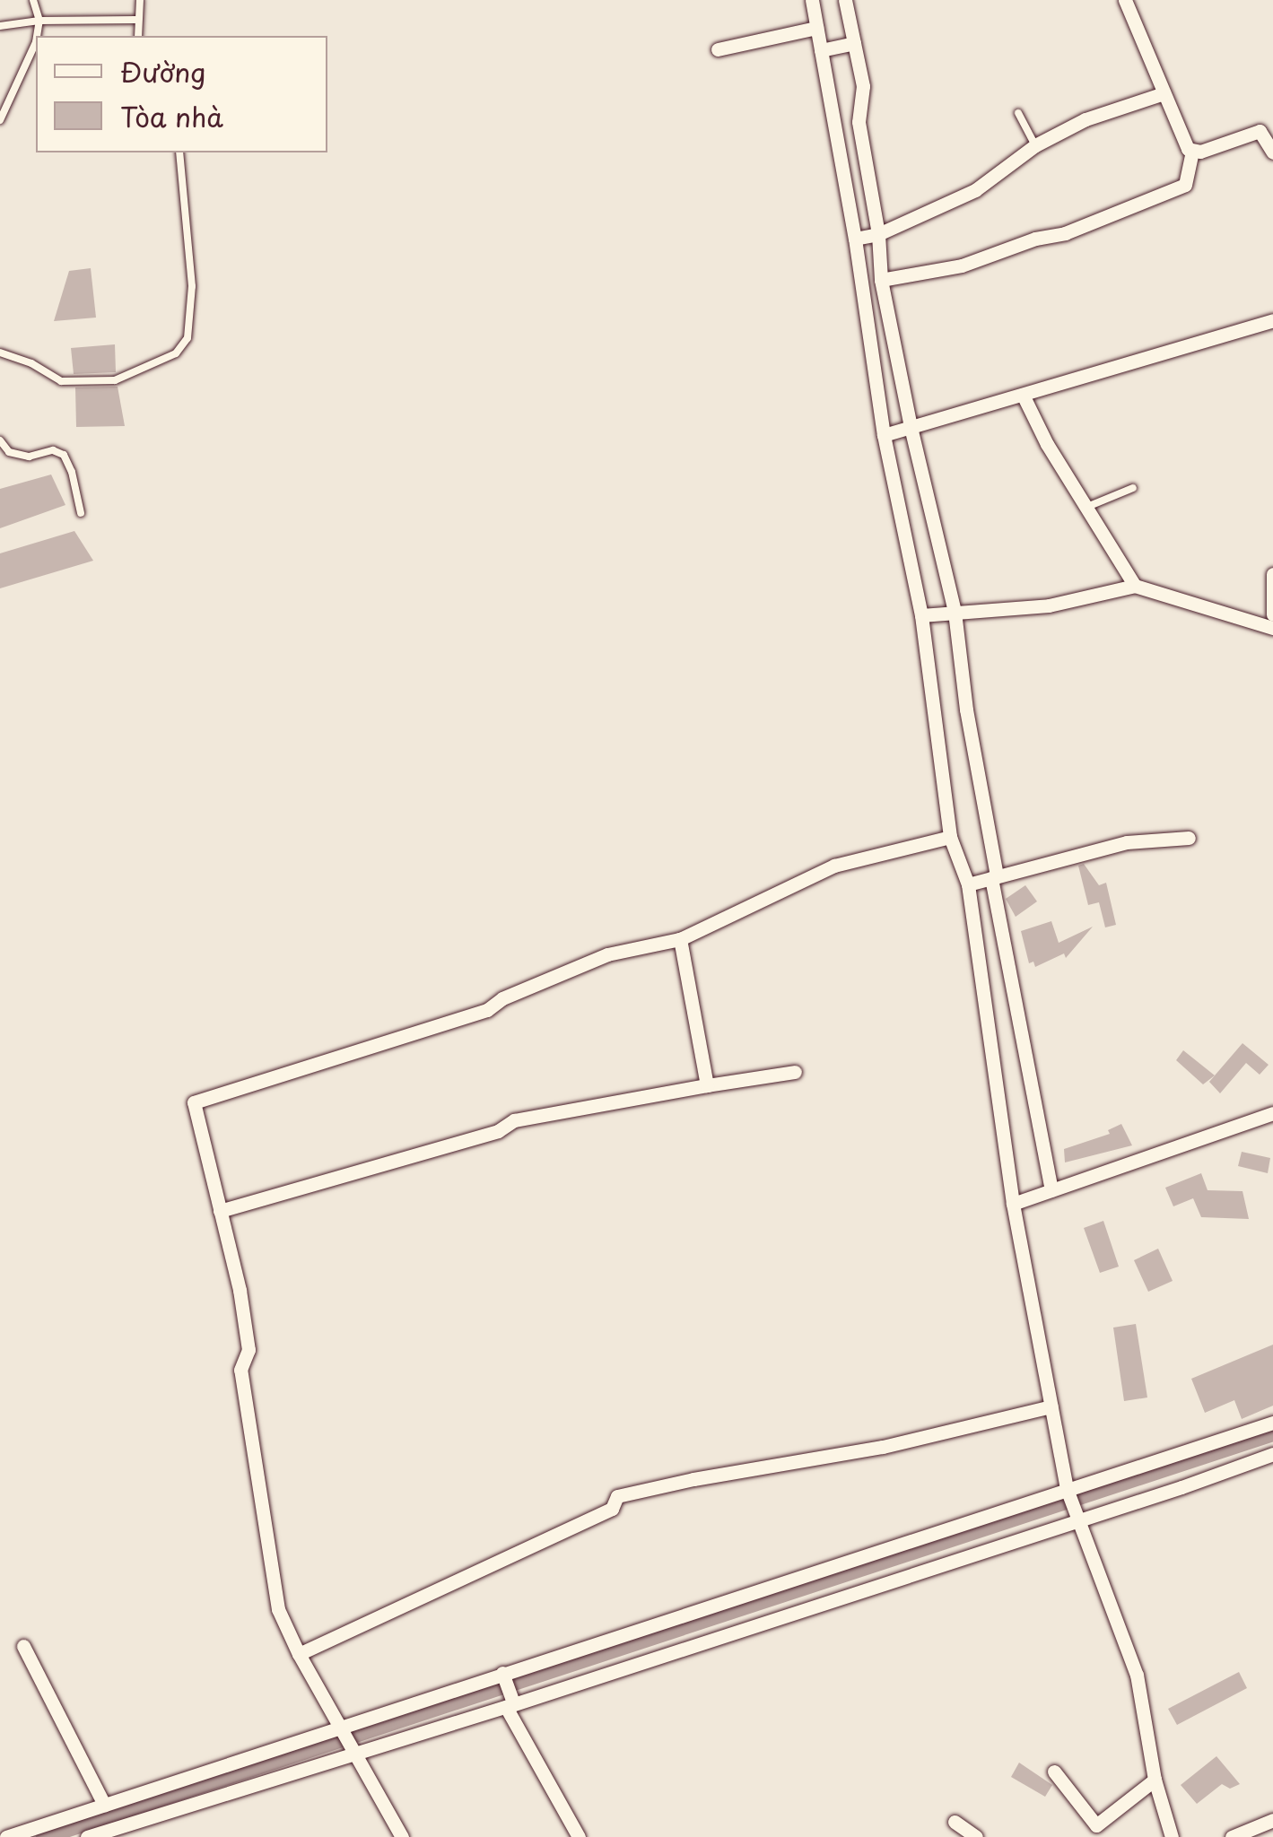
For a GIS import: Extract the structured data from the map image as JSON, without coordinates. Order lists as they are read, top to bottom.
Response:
{
  "legend": ["Đường", "Tòa nhà"]
}
